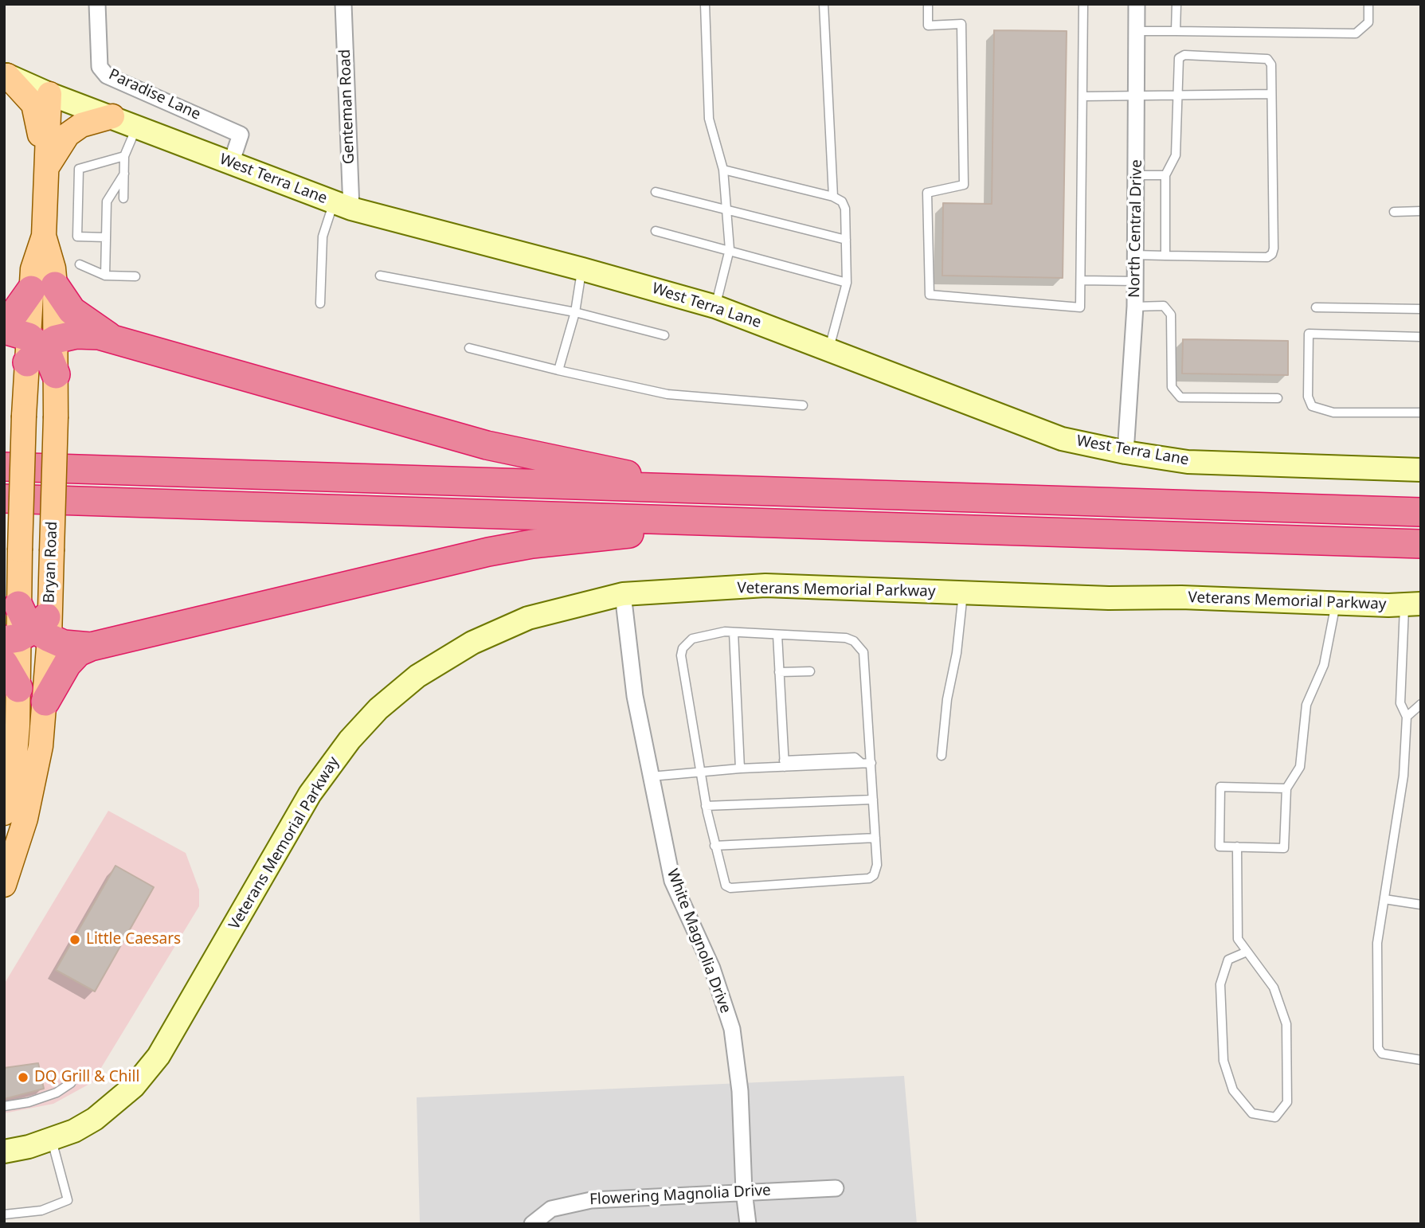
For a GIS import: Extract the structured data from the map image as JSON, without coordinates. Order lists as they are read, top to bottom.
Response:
{
  "streets": {
    "main road": ["Bryan Road"],
    "street": [
      "Paradise Lane",
      "Genteman Road",
      "West Terra Lane",
      "North Central Drive",
      "Veterans Memorial Parkway",
      "White Magnolia Drive",
      "Flowering Magnolia Drive"
    ]
  },
  "crossings": [
    ["Paradise Lane", "West Terra Lane"],
    ["Genteman Road", "West Terra Lane"],
    ["West Terra Lane", "North Central Drive"],
    ["West Terra Lane", "Bryan Road"],
    ["Veterans Memorial Parkway", "White Magnolia Drive"],
    ["White Magnolia Drive", "Flowering Magnolia Drive"]
  ],
  "places": ["Little Caesars", "DQ Grill & Chill"]
}
